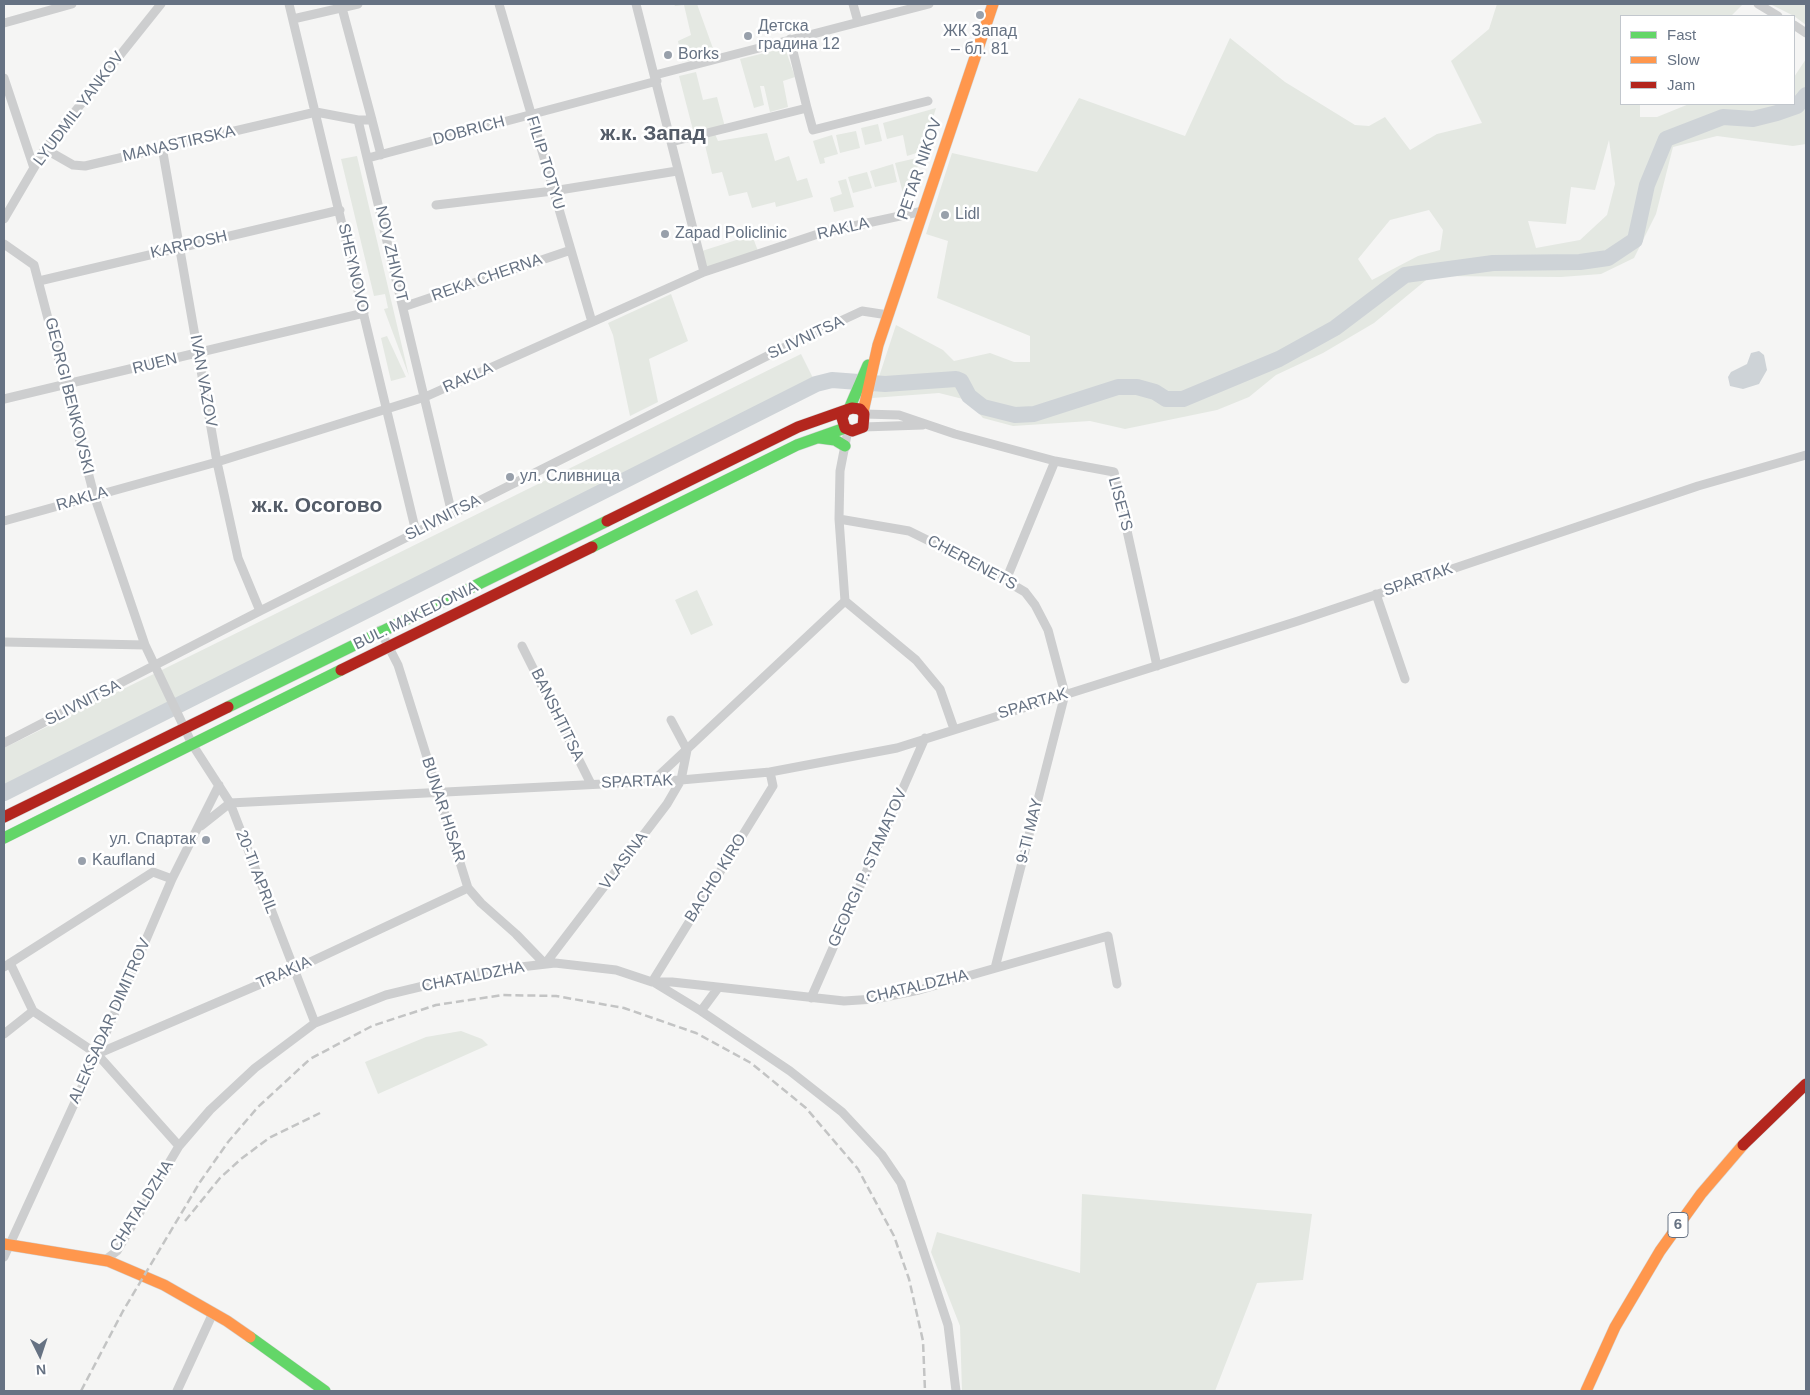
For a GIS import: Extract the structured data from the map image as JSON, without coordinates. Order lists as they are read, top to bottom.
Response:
{
  "streets": {
    "street": [
      "LYUDMIL YANKOV",
      "DOBRICH",
      "MANASTIRSKA",
      "FILIP TOTYU",
      "PETAR NIKOV",
      "RAKLA",
      "KARPOSH",
      "NOV ZHIVOT",
      "SHEYNOVO",
      "REKA CHERNA",
      "SLIVNITSA",
      "RUEN",
      "IVAN VAZOV",
      "GEORGI BENKOVSKI",
      "LISETS",
      "CHERENETS",
      "SPARTAK",
      "BUL. MAKEDONIA",
      "BANSHTITSA",
      "BUNAR HISAR",
      "9-TI MAY",
      "VLASINA",
      "GEORGI P. STAMATOV",
      "20-TI APRIL",
      "BACHO KIRO",
      "TRAKIA",
      "CHATALDZHA",
      "ALEKSADAR DIMITROV",
      "6"
    ]
  },
  "crossings": [
    ["LYUDMIL YANKOV", "MANASTIRSKA"],
    ["DOBRICH", "FILIP TOTYU"],
    ["DOBRICH", "NOV ZHIVOT"],
    ["MANASTIRSKA", "SHEYNOVO"],
    ["MANASTIRSKA", "IVAN VAZOV"],
    ["FILIP TOTYU", "RAKLA"],
    ["FILIP TOTYU", "REKA CHERNA"],
    ["PETAR NIKOV", "RAKLA"],
    ["PETAR NIKOV", "SLIVNITSA"],
    ["RAKLA", "NOV ZHIVOT"],
    ["RAKLA", "SHEYNOVO"],
    ["RAKLA", "IVAN VAZOV"],
    ["RAKLA", "GEORGI BENKOVSKI"],
    ["KARPOSH", "SHEYNOVO"],
    ["KARPOSH", "IVAN VAZOV"],
    ["KARPOSH", "GEORGI BENKOVSKI"],
    ["NOV ZHIVOT", "REKA CHERNA"],
    ["NOV ZHIVOT", "SLIVNITSA"],
    ["SHEYNOVO", "SLIVNITSA"],
    ["SHEYNOVO", "RUEN"],
    ["SLIVNITSA", "IVAN VAZOV"],
    ["SLIVNITSA", "GEORGI BENKOVSKI"],
    ["RUEN", "IVAN VAZOV"],
    ["RUEN", "GEORGI BENKOVSKI"],
    ["GEORGI BENKOVSKI", "BUL. MAKEDONIA"],
    ["GEORGI BENKOVSKI", "20-TI APRIL"],
    ["LISETS", "SPARTAK"],
    ["LISETS", "BUL. MAKEDONIA"],
    ["CHERENETS", "SPARTAK"],
    ["CHERENETS", "9-TI MAY"],
    ["SPARTAK", "BANSHTITSA"],
    ["SPARTAK", "BUNAR HISAR"],
    ["SPARTAK", "9-TI MAY"],
    ["SPARTAK", "VLASINA"],
    ["SPARTAK", "GEORGI P. STAMATOV"],
    ["SPARTAK", "20-TI APRIL"],
    ["SPARTAK", "BACHO KIRO"],
    ["BUL. MAKEDONIA", "BUNAR HISAR"],
    ["BUL. MAKEDONIA", "20-TI APRIL"],
    ["BUNAR HISAR", "VLASINA"],
    ["BUNAR HISAR", "TRAKIA"],
    ["BUNAR HISAR", "CHATALDZHA"],
    ["9-TI MAY", "CHATALDZHA"],
    ["VLASINA", "CHATALDZHA"],
    ["GEORGI P. STAMATOV", "CHATALDZHA"],
    ["20-TI APRIL", "TRAKIA"],
    ["20-TI APRIL", "CHATALDZHA"],
    ["20-TI APRIL", "ALEKSADAR DIMITROV"],
    ["BACHO KIRO", "CHATALDZHA"],
    ["TRAKIA", "ALEKSADAR DIMITROV"]
  ],
  "districts": ["ж.к. Запад", "ж.к. Осогово"],
  "places": [
    "ЖК Запад – бл. 81",
    "Детска градина 12",
    "Borks",
    "Lidl",
    "Zapad Policlinic",
    "ул. Сливница",
    "ул. Спартак",
    "Kaufland"
  ],
  "legend": ["Fast", "Slow", "Jam"],
  "north": "bottom"
}
